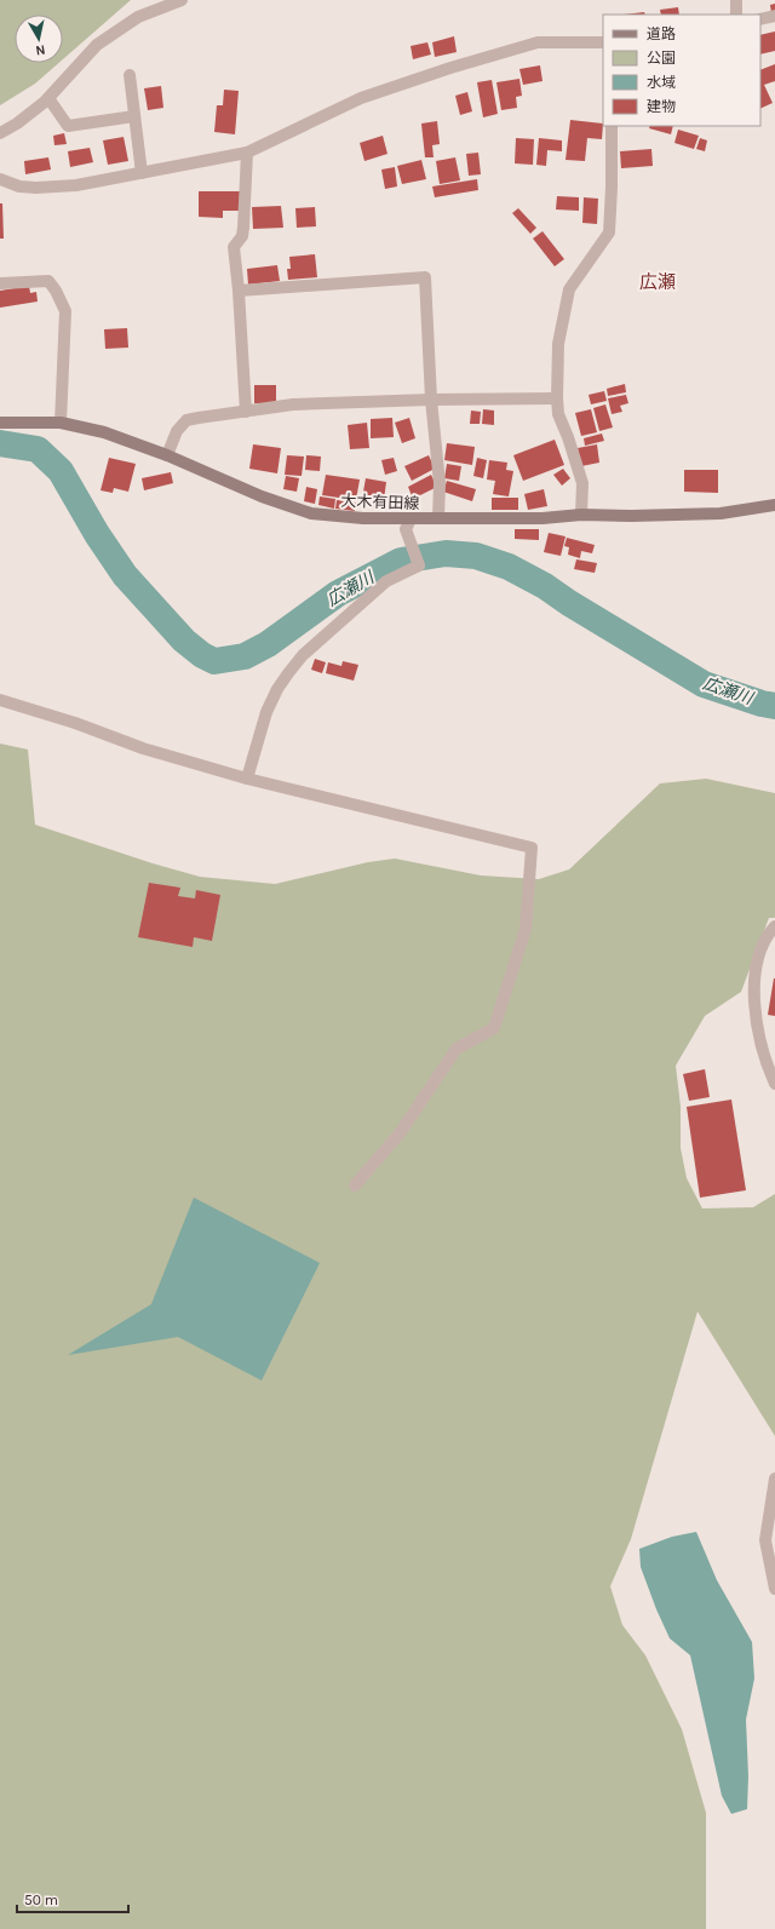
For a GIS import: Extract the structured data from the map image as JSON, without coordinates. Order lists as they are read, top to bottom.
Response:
{
  "streets": {
    "main road": ["大木有田線"]
  },
  "districts": ["広瀬"],
  "water": ["広瀬川"],
  "legend": [
    "道路",
    "公園",
    "水域",
    "建物"
  ],
  "scale_bar": "50 m",
  "north": "bottom"
}
